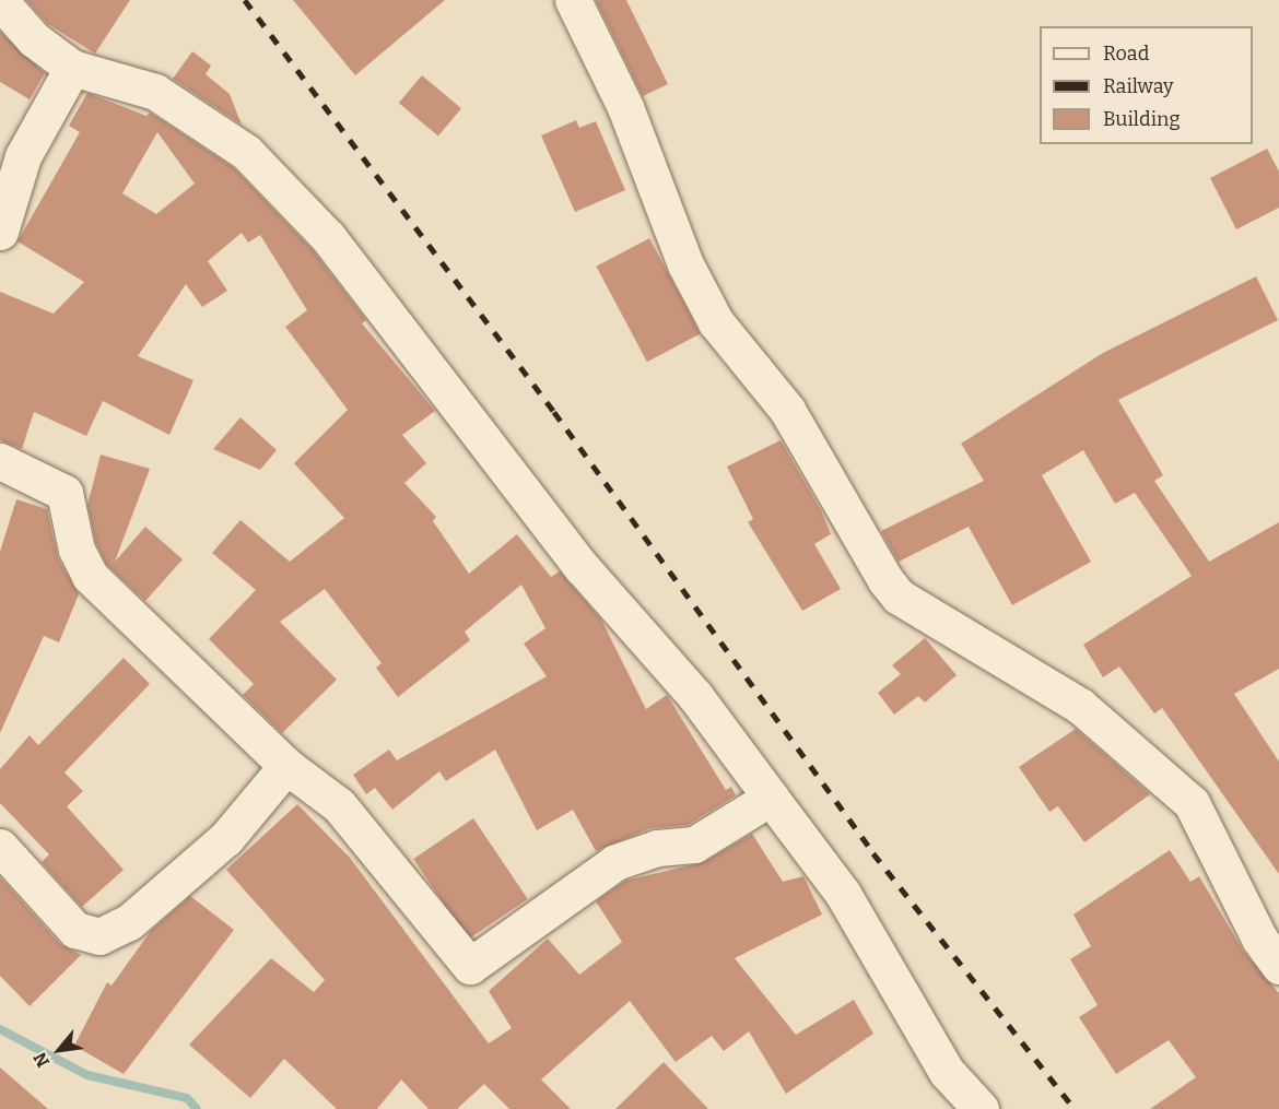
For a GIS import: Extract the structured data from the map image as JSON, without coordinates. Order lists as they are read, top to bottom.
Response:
{
  "legend": ["Road", "Railway", "Building"],
  "north": "bottom left"
}
